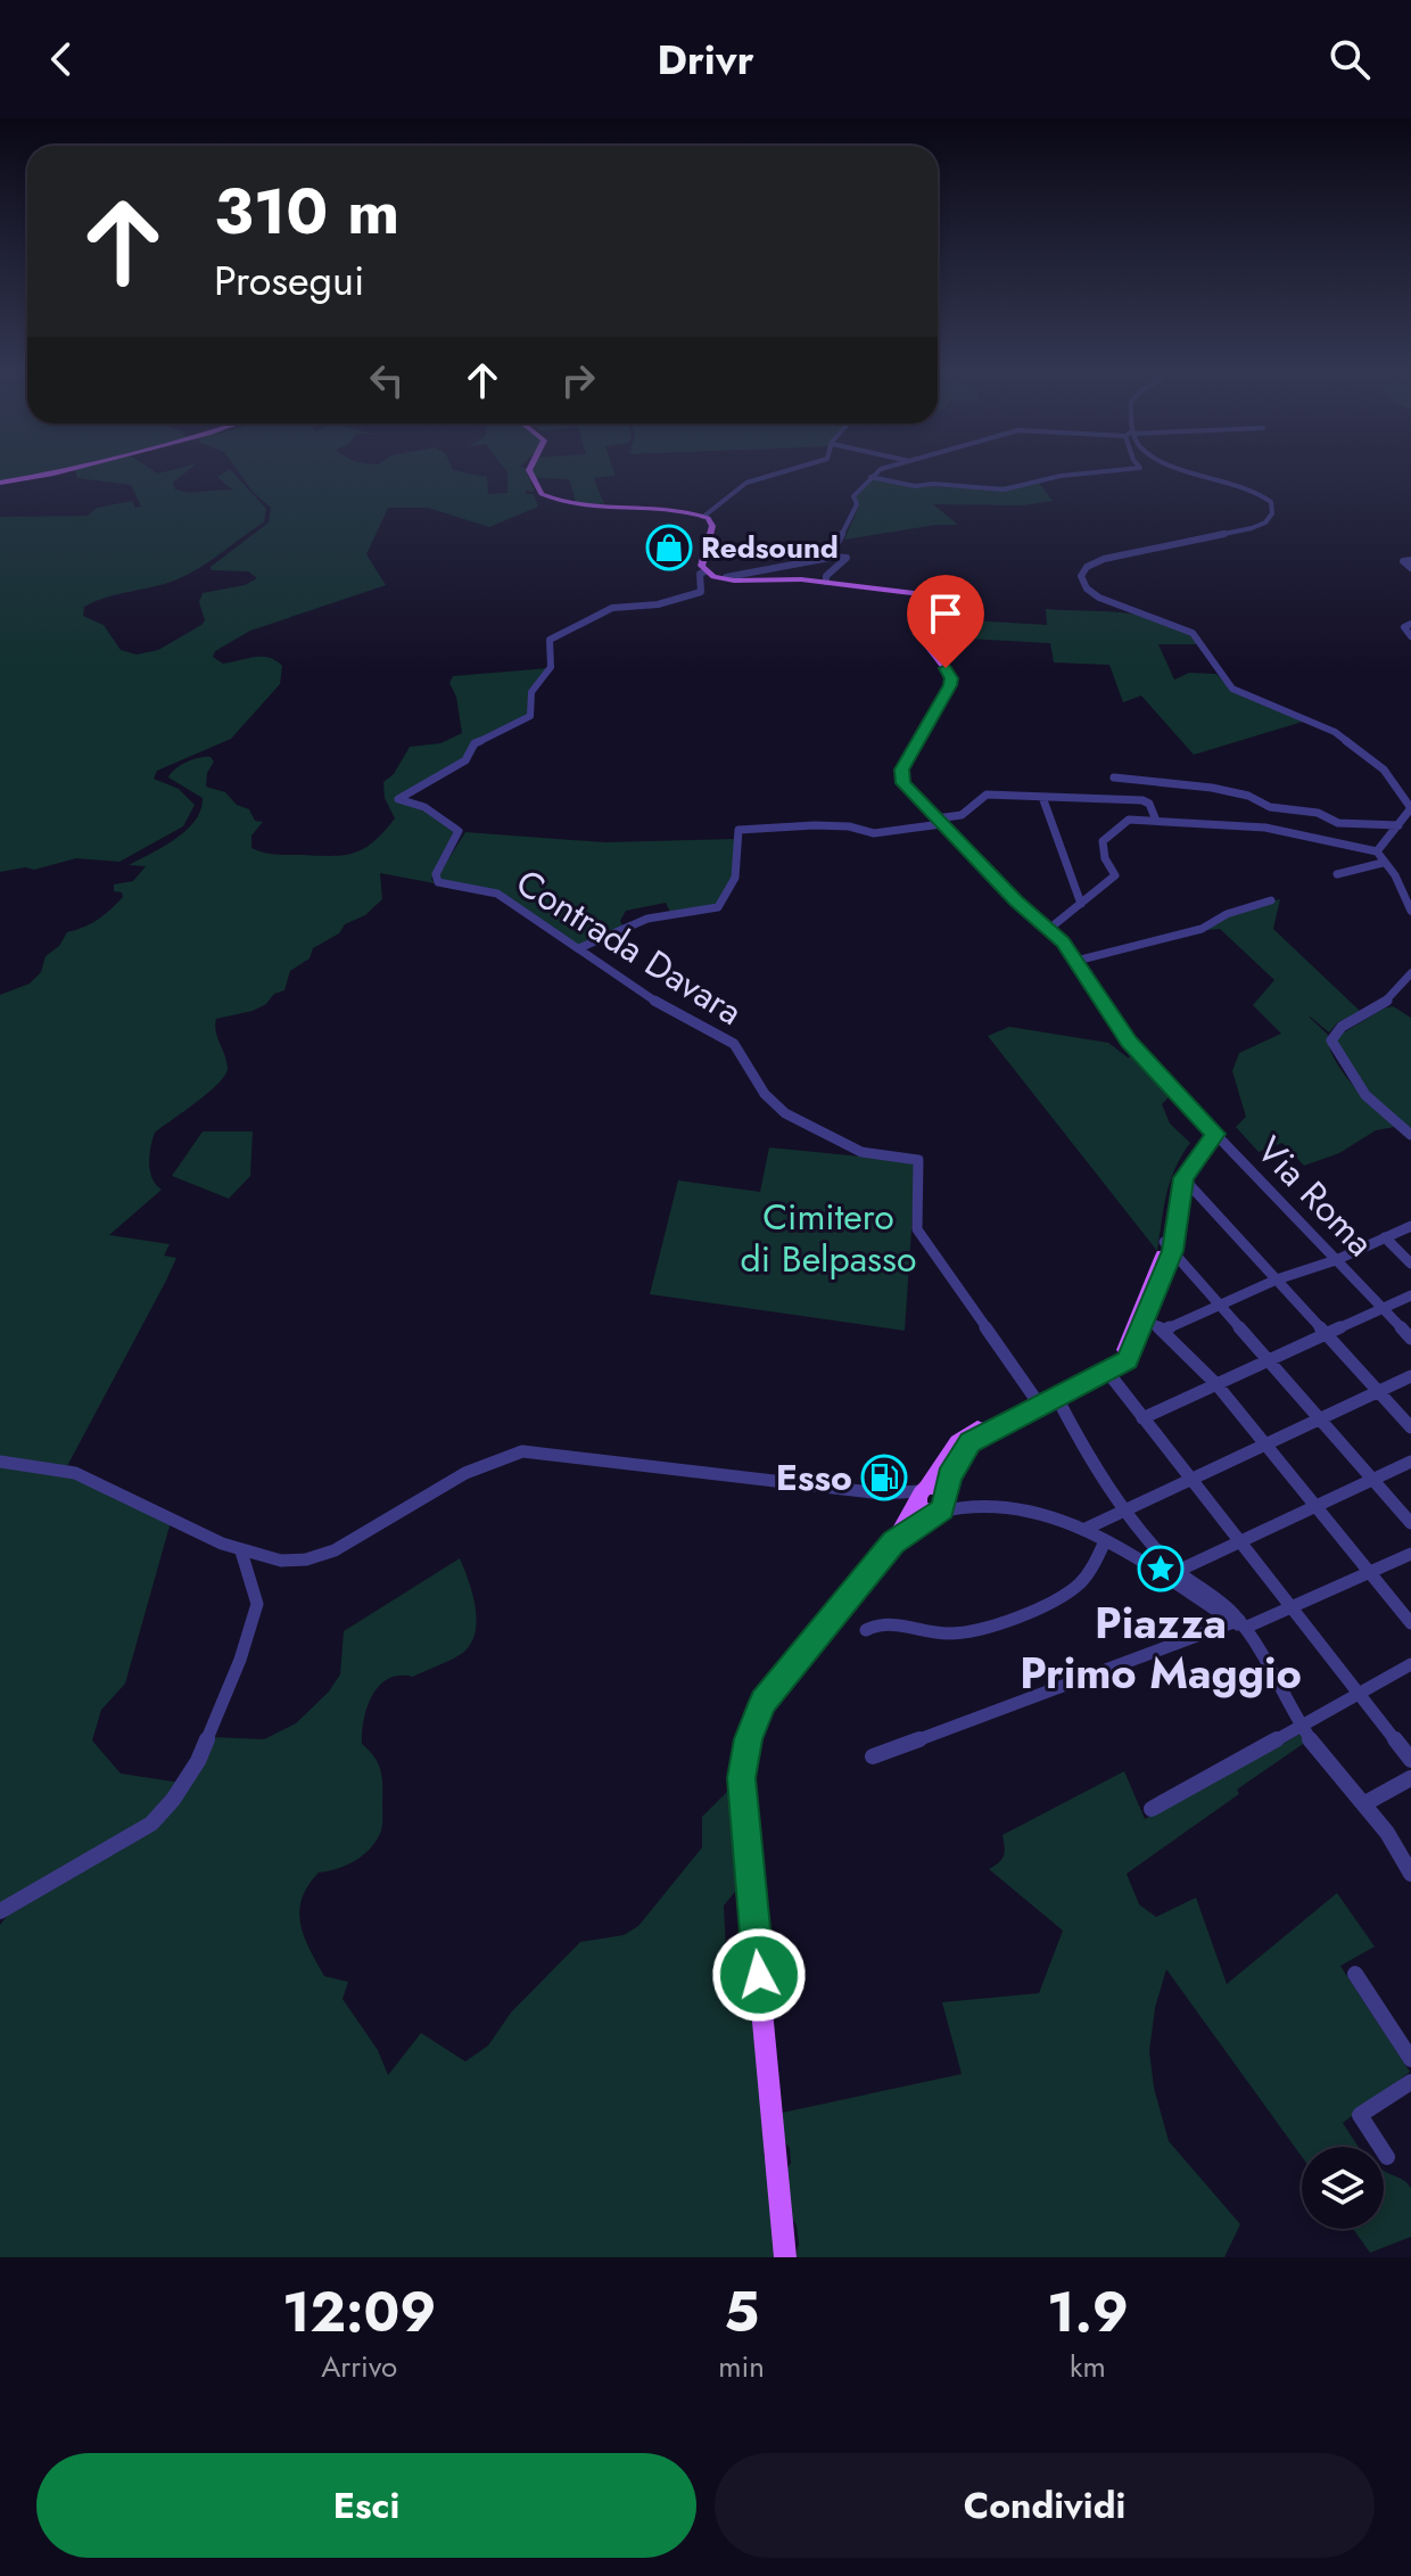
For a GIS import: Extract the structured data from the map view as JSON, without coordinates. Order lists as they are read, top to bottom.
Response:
{
  "streets": {
    "street": ["Contrada Davara", "Via Roma"]
  },
  "parks": ["Cimitero di Belpasso"],
  "places": {
    "shop": ["Redsound"],
    "fuel station": ["Esso"],
    "place": ["Piazza Primo Maggio"]
  },
  "page": {
    "header": "Drivr",
    "turn": ["310 m", "Prosegui"],
    "eta": [
      "12:09",
      "Arrivo",
      "5",
      "min",
      "1.9",
      "km"
    ],
    "buttons": ["Esci", "Condividi"]
  }
}
